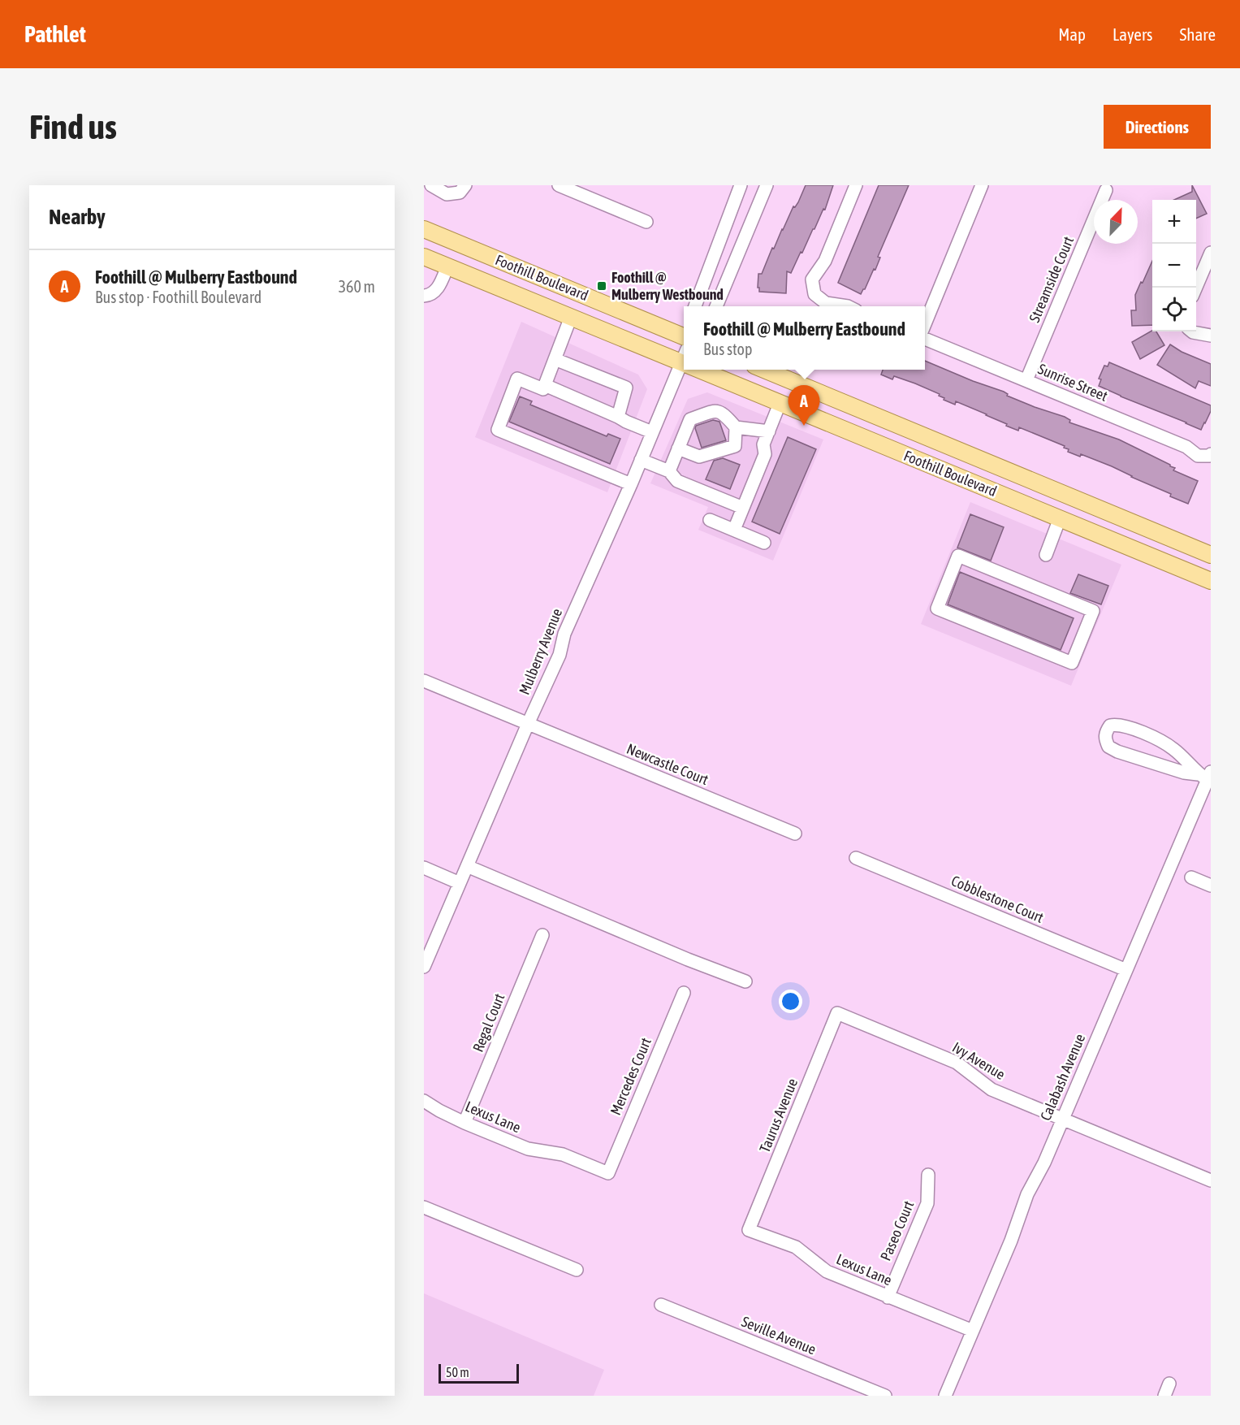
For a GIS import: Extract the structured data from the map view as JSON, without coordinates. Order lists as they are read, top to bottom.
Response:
{
  "streets": {
    "main road": ["Foothill Boulevard"],
    "street": [
      "Streamside Court",
      "Sunrise Street",
      "Mulberry Avenue",
      "Newcastle Court",
      "Cobblestone Court",
      "Regal Court",
      "Ivy Avenue",
      "Mercedes Court",
      "Calabash Avenue",
      "Taurus Avenue",
      "Lexus Lane",
      "Paseo Court",
      "Seville Avenue"
    ]
  },
  "crossings": [
    ["Streamside Court", "Sunrise Street"],
    ["Mulberry Avenue", "Newcastle Court"],
    ["Cobblestone Court", "Calabash Avenue"],
    ["Regal Court", "Lexus Lane"],
    ["Ivy Avenue", "Calabash Avenue"],
    ["Ivy Avenue", "Taurus Avenue"],
    ["Mercedes Court", "Lexus Lane"],
    ["Calabash Avenue", "Lexus Lane"],
    ["Taurus Avenue", "Lexus Lane"],
    ["Lexus Lane", "Paseo Court"]
  ],
  "places": {
    "transit": ["Foothill @ Mulberry Westbound"]
  },
  "scale_bar": "50 m",
  "north": "top right",
  "page": {
    "header": "Pathlet",
    "nav": ["Map", "Layers", "Share"],
    "buttons": "Directions",
    "title": "Find us",
    "heading": "Nearby",
    "map_buttons": ["+", "−"],
    "list": [
      {
        "mark": "A",
        "name": "Foothill @ Mulberry Eastbound",
        "note": "Bus stop · Foothill Boulevard",
        "value": "360 m"
      }
    ],
    "popup": ["Foothill @ Mulberry Eastbound", "Bus stop"],
    "pins": "A",
    "scale": "50 m"
  }
}
